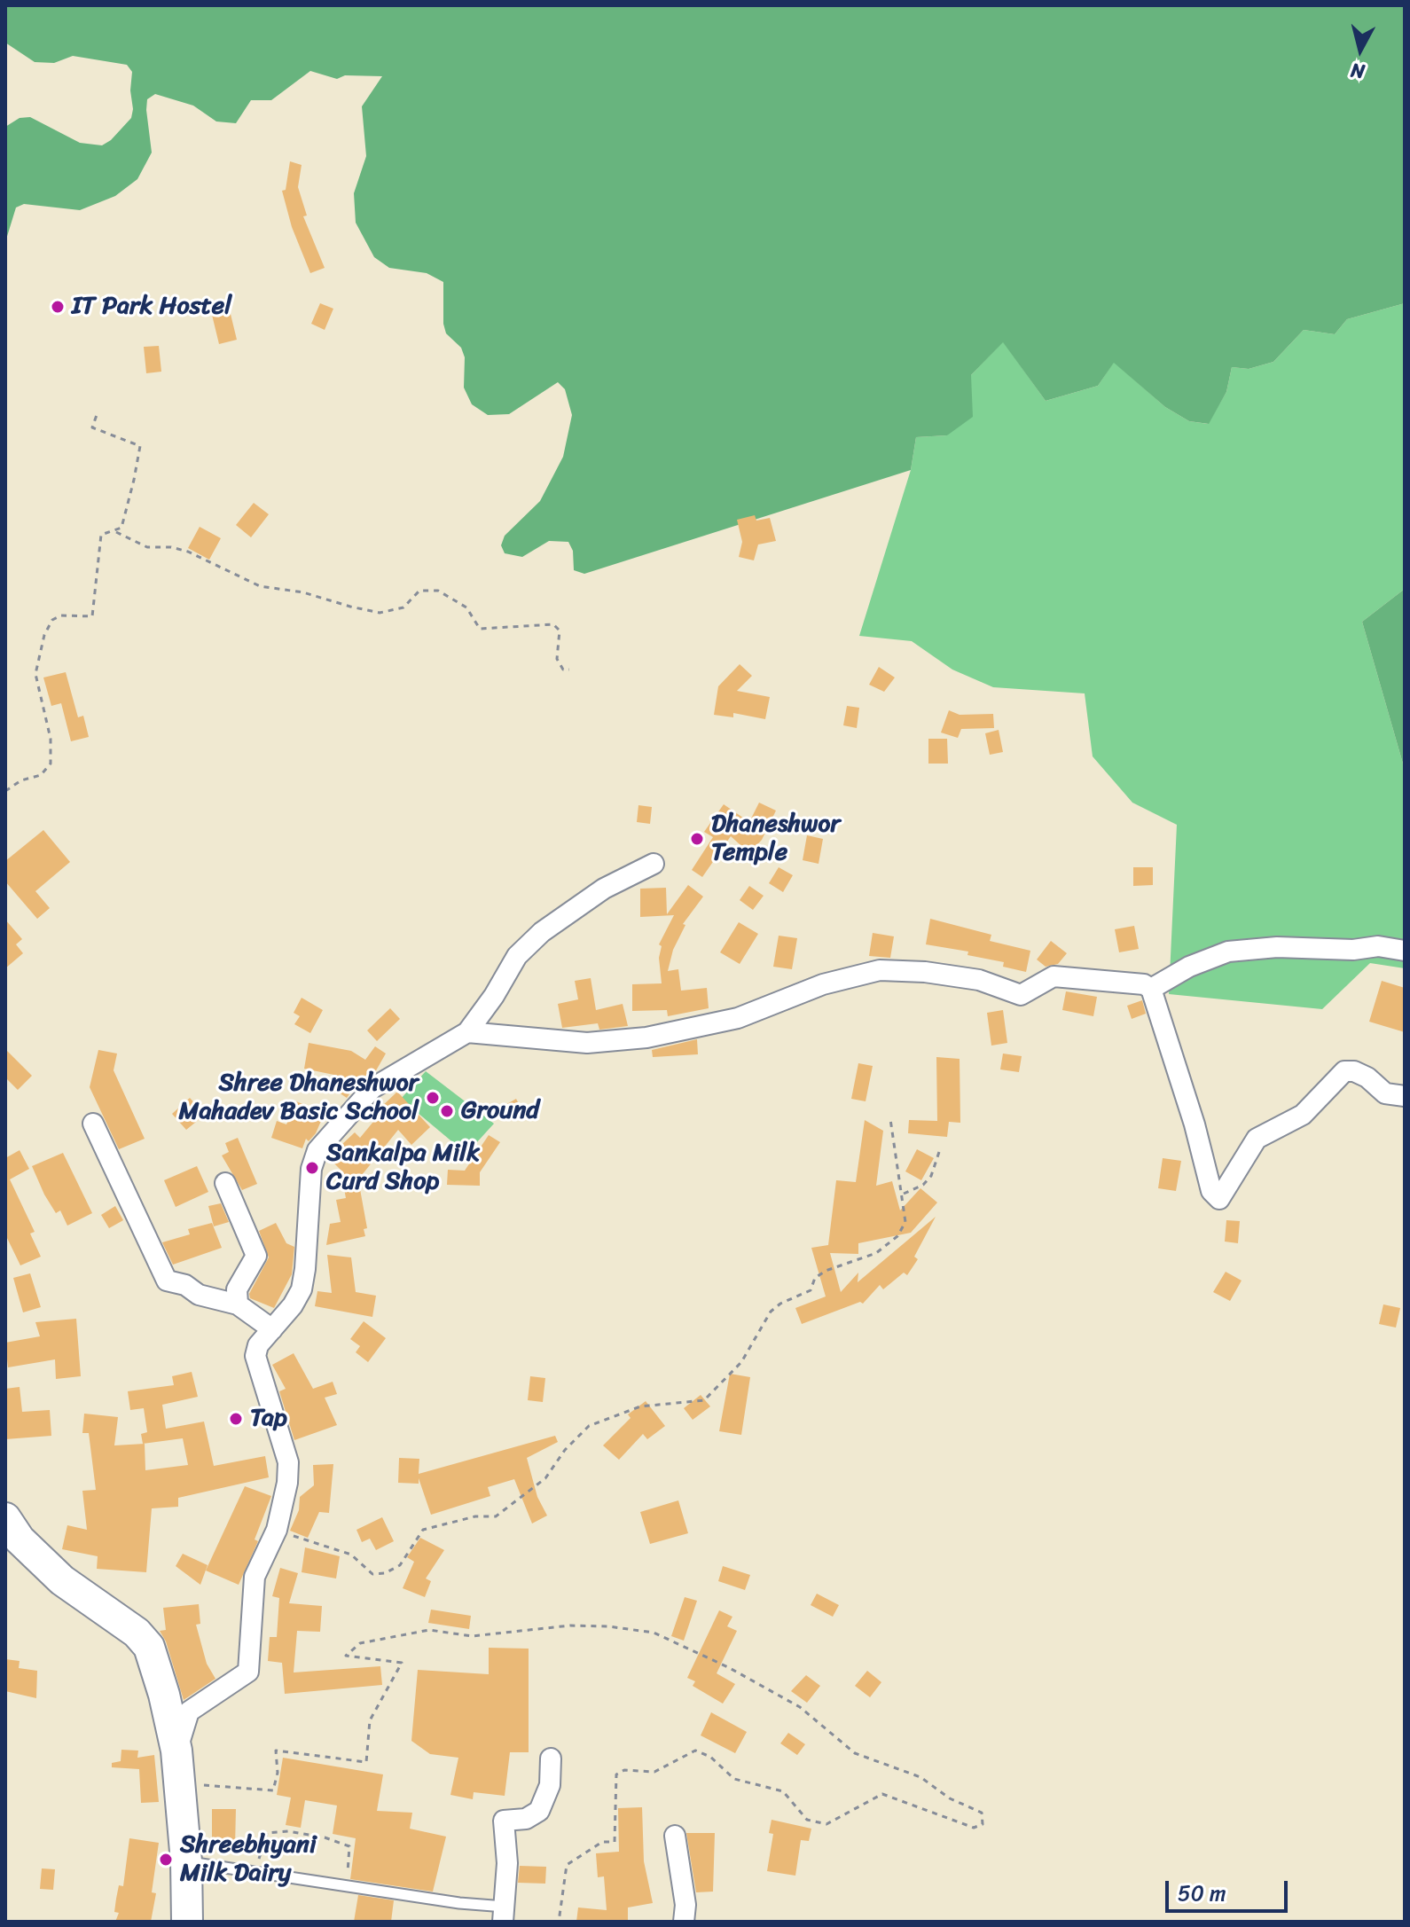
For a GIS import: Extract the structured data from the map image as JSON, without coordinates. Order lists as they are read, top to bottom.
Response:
{
  "places": [
    "IT Park Hostel",
    "Dhaneshwor Temple",
    "Shree Dhaneshwor Mahadev Basic School",
    "Ground",
    "Sankalpa Milk Curd Shop",
    "Tap",
    "Shreebhyani Milk Dairy"
  ],
  "scale_bar": "50 m",
  "north": "bottom"
}
